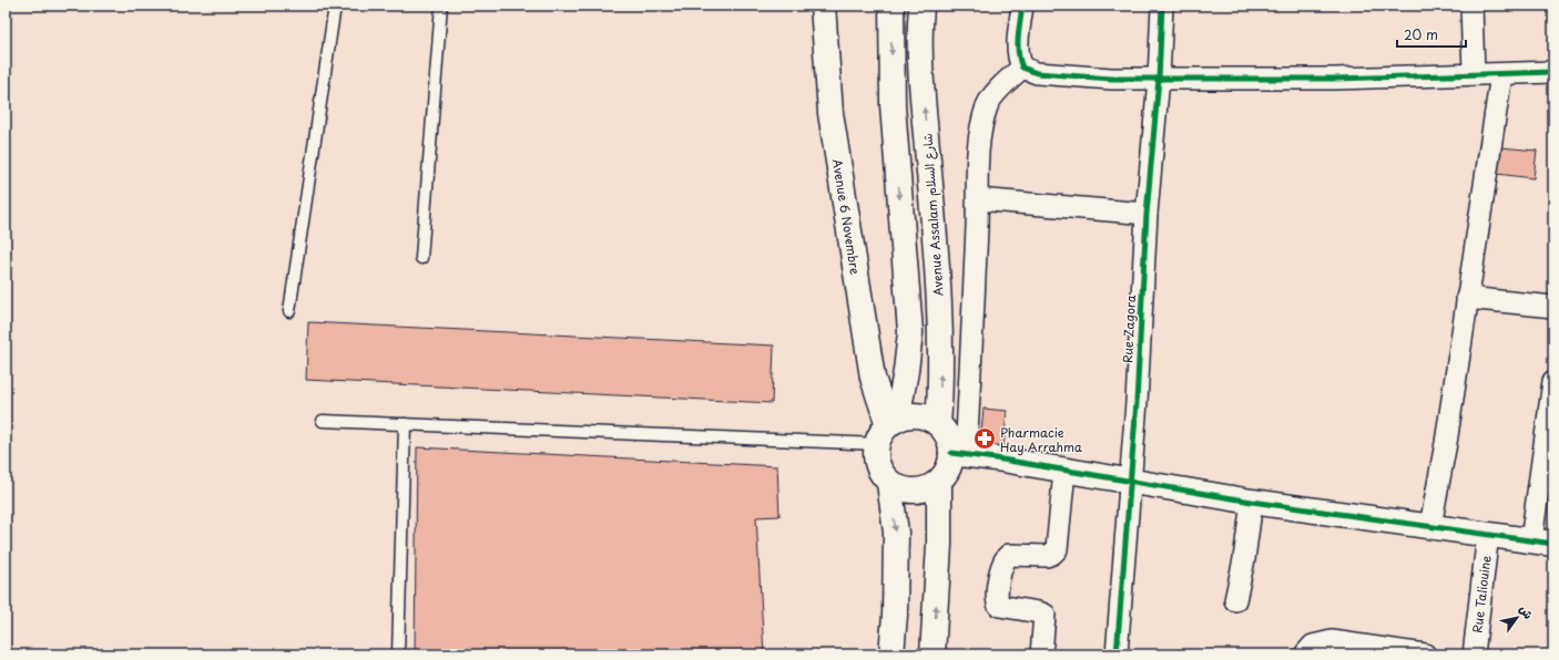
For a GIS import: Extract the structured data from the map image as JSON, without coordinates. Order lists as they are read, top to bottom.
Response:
{
  "streets": {
    "street": [
      "Avenue Assalam شارع السلام",
      "Avenue 6 Novembre",
      "Rue Zagora",
      "Rue Taliouine"
    ]
  },
  "crossings": [
    ["Avenue Assalam شارع السلام", "Avenue 6 Novembre"]
  ],
  "places": {
    "pharmacy": ["Pharmacie Hay Arrahma"]
  },
  "scale_bar": "20 m",
  "north": "top right"
}
